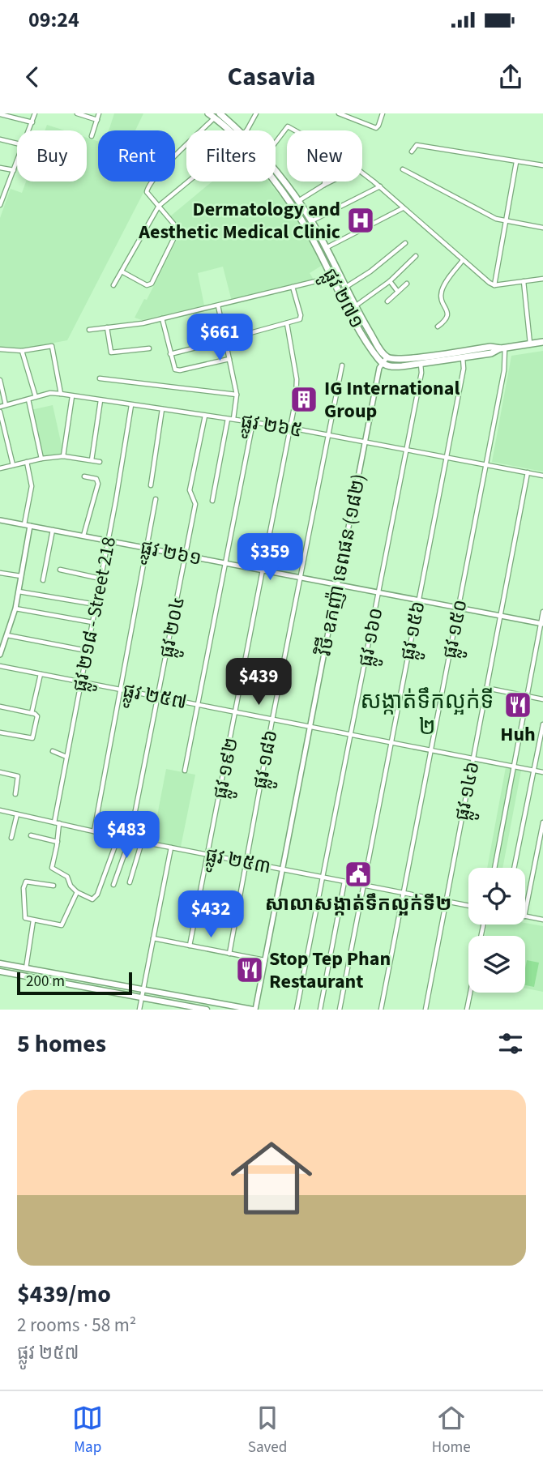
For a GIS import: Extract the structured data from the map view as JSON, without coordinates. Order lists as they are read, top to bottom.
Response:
{
  "streets": {
    "main road": ["ផ្លូវ ២៧១"],
    "street": [
      "ផ្លូវ ២៦៥",
      "ផ្លូវ ២៦១",
      "វិថី ឧកញ៉ា ទេពផន (១៨២)",
      "ផ្លូវ ២១៨ - Street 218",
      "ផ្លូវ ២០៤",
      "ផ្លូវ ១៥០",
      "ផ្លូវ ១៥៦",
      "ផ្លូវ ១៦០",
      "ផ្លូវ ២៥៧",
      "ផ្លូវ ១៨៦",
      "ផ្លូវ ១៩២",
      "ផ្លូវ ១៤៦",
      "ផ្លូវ ២៥៣"
    ]
  },
  "crossings": [
    ["ផ្លូវ ២៧១", "វិថី ឧកញ៉ា ទេពផន (១៨២)"],
    ["ផ្លូវ ២៦៥", "វិថី ឧកញ៉ា ទេពផន (១៨២)"],
    ["ផ្លូវ ២៦៥", "ផ្លូវ ២១៨ - Street 218"],
    ["ផ្លូវ ២៦៥", "ផ្លូវ ២០៤"],
    ["ផ្លូវ ២៦៥", "ផ្លូវ ១៥០"],
    ["ផ្លូវ ២៦៥", "ផ្លូវ ១៥៦"],
    ["ផ្លូវ ២៦៥", "ផ្លូវ ១៦០"],
    ["ផ្លូវ ២៦៥", "ផ្លូវ ១៨៦"],
    ["ផ្លូវ ២៦៥", "ផ្លូវ ១៩២"],
    ["ផ្លូវ ២៦៥", "ផ្លូវ ១៤៦"],
    ["ផ្លូវ ២៦១", "វិថី ឧកញ៉ា ទេពផន (១៨២)"],
    ["ផ្លូវ ២៦១", "ផ្លូវ ២១៨ - Street 218"],
    ["ផ្លូវ ២៦១", "ផ្លូវ ២០៤"],
    ["ផ្លូវ ២៦១", "ផ្លូវ ១៥០"],
    ["ផ្លូវ ២៦១", "ផ្លូវ ១៥៦"],
    ["ផ្លូវ ២៦១", "ផ្លូវ ១៦០"],
    ["ផ្លូវ ២៦១", "ផ្លូវ ១៨៦"],
    ["ផ្លូវ ២៦១", "ផ្លូវ ១៩២"],
    ["ផ្លូវ ២៦១", "ផ្លូវ ១៤៦"],
    ["វិថី ឧកញ៉ា ទេពផន (១៨២)", "ផ្លូវ ២៥៧"],
    ["វិថី ឧកញ៉ា ទេពផន (១៨២)", "ផ្លូវ ២៥៣"],
    ["ផ្លូវ ២១៨ - Street 218", "ផ្លូវ ២៥៧"],
    ["ផ្លូវ ២១៨ - Street 218", "ផ្លូវ ២៥៣"],
    ["ផ្លូវ ២០៤", "ផ្លូវ ២៥៧"],
    ["ផ្លូវ ២០៤", "ផ្លូវ ២៥៣"],
    ["ផ្លូវ ១៥០", "ផ្លូវ ២៥៧"],
    ["ផ្លូវ ១៥០", "ផ្លូវ ២៥៣"],
    ["ផ្លូវ ១៥៦", "ផ្លូវ ២៥៧"],
    ["ផ្លូវ ១៥៦", "ផ្លូវ ២៥៣"],
    ["ផ្លូវ ១៦០", "ផ្លូវ ២៥៧"],
    ["ផ្លូវ ១៦០", "ផ្លូវ ២៥៣"],
    ["ផ្លូវ ២៥៧", "ផ្លូវ ១៨៦"],
    ["ផ្លូវ ២៥៧", "ផ្លូវ ១៩២"],
    ["ផ្លូវ ២៥៧", "ផ្លូវ ១៤៦"],
    ["ផ្លូវ ១៨៦", "ផ្លូវ ២៥៣"],
    ["ផ្លូវ ១៩២", "ផ្លូវ ២៥៣"],
    ["ផ្លូវ ១៤៦", "ផ្លូវ ២៥៣"]
  ],
  "districts": ["សង្កាត់ទឹកល្អក់ទី ២"],
  "places": {
    "hospital": ["Dermatology and Aesthetic Medical Clinic"],
    "building": ["IG International Group"],
    "restaurant": ["Huh", "Stop Tep Phan Restaurant"],
    "public building": ["សាលាសង្កាត់ទឹកល្អក់ទី២"]
  },
  "scale_bar": "200 m",
  "page": {
    "status": "09:24",
    "header": "Casavia",
    "chip": [
      "Buy",
      "Rent",
      "Filters",
      "New"
    ],
    "price": [
      "$661",
      "$359",
      "$439",
      "$483",
      "$432"
    ],
    "scale": "200 m",
    "heading": "5 homes",
    "list": [
      {
        "name": "$439/mo",
        "note": "2 rooms · 58 m² · ផ្លូវ ២៥៧"
      }
    ],
    "tabs": ["Map", "Saved", "Home"]
  }
}
